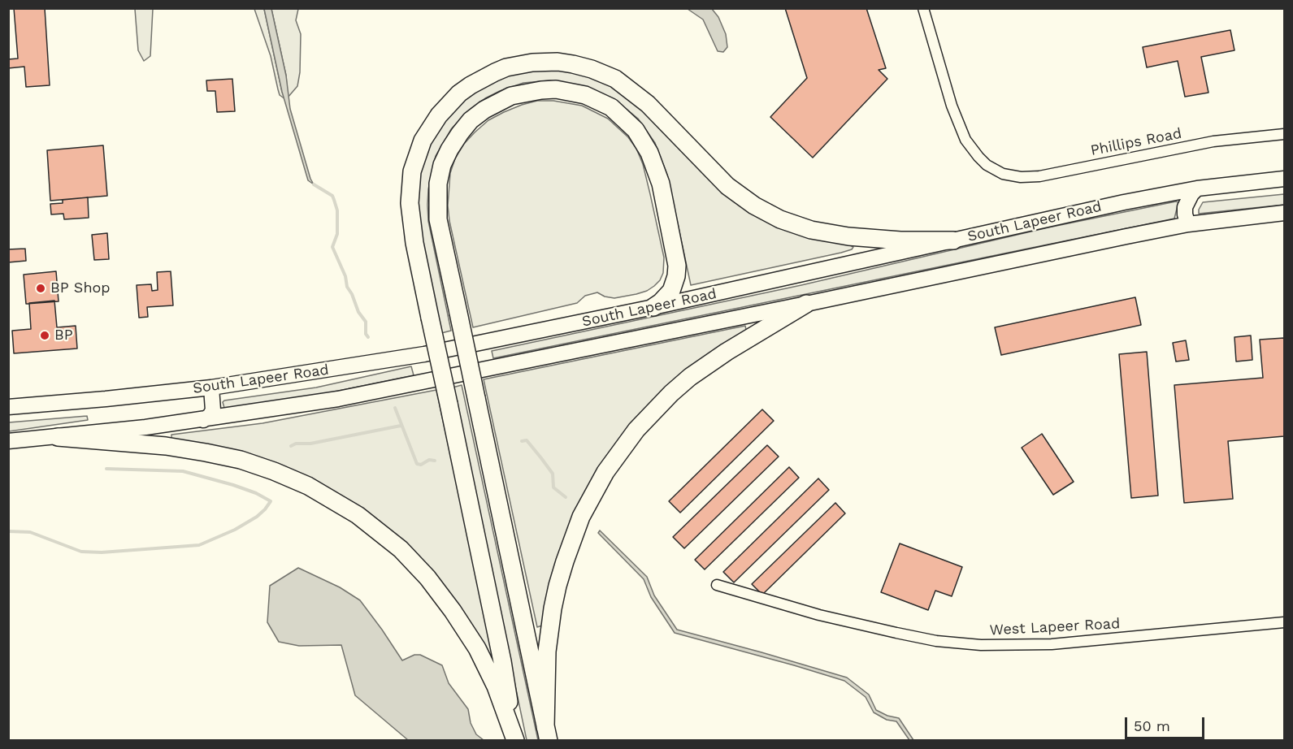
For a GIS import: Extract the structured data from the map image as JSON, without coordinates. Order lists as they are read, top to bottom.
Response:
{
  "streets": {
    "main road": ["South Lapeer Road"],
    "street": ["Phillips Road", "West Lapeer Road"]
  },
  "places": ["BP Shop", "BP"],
  "scale_bar": "50 m"
}
